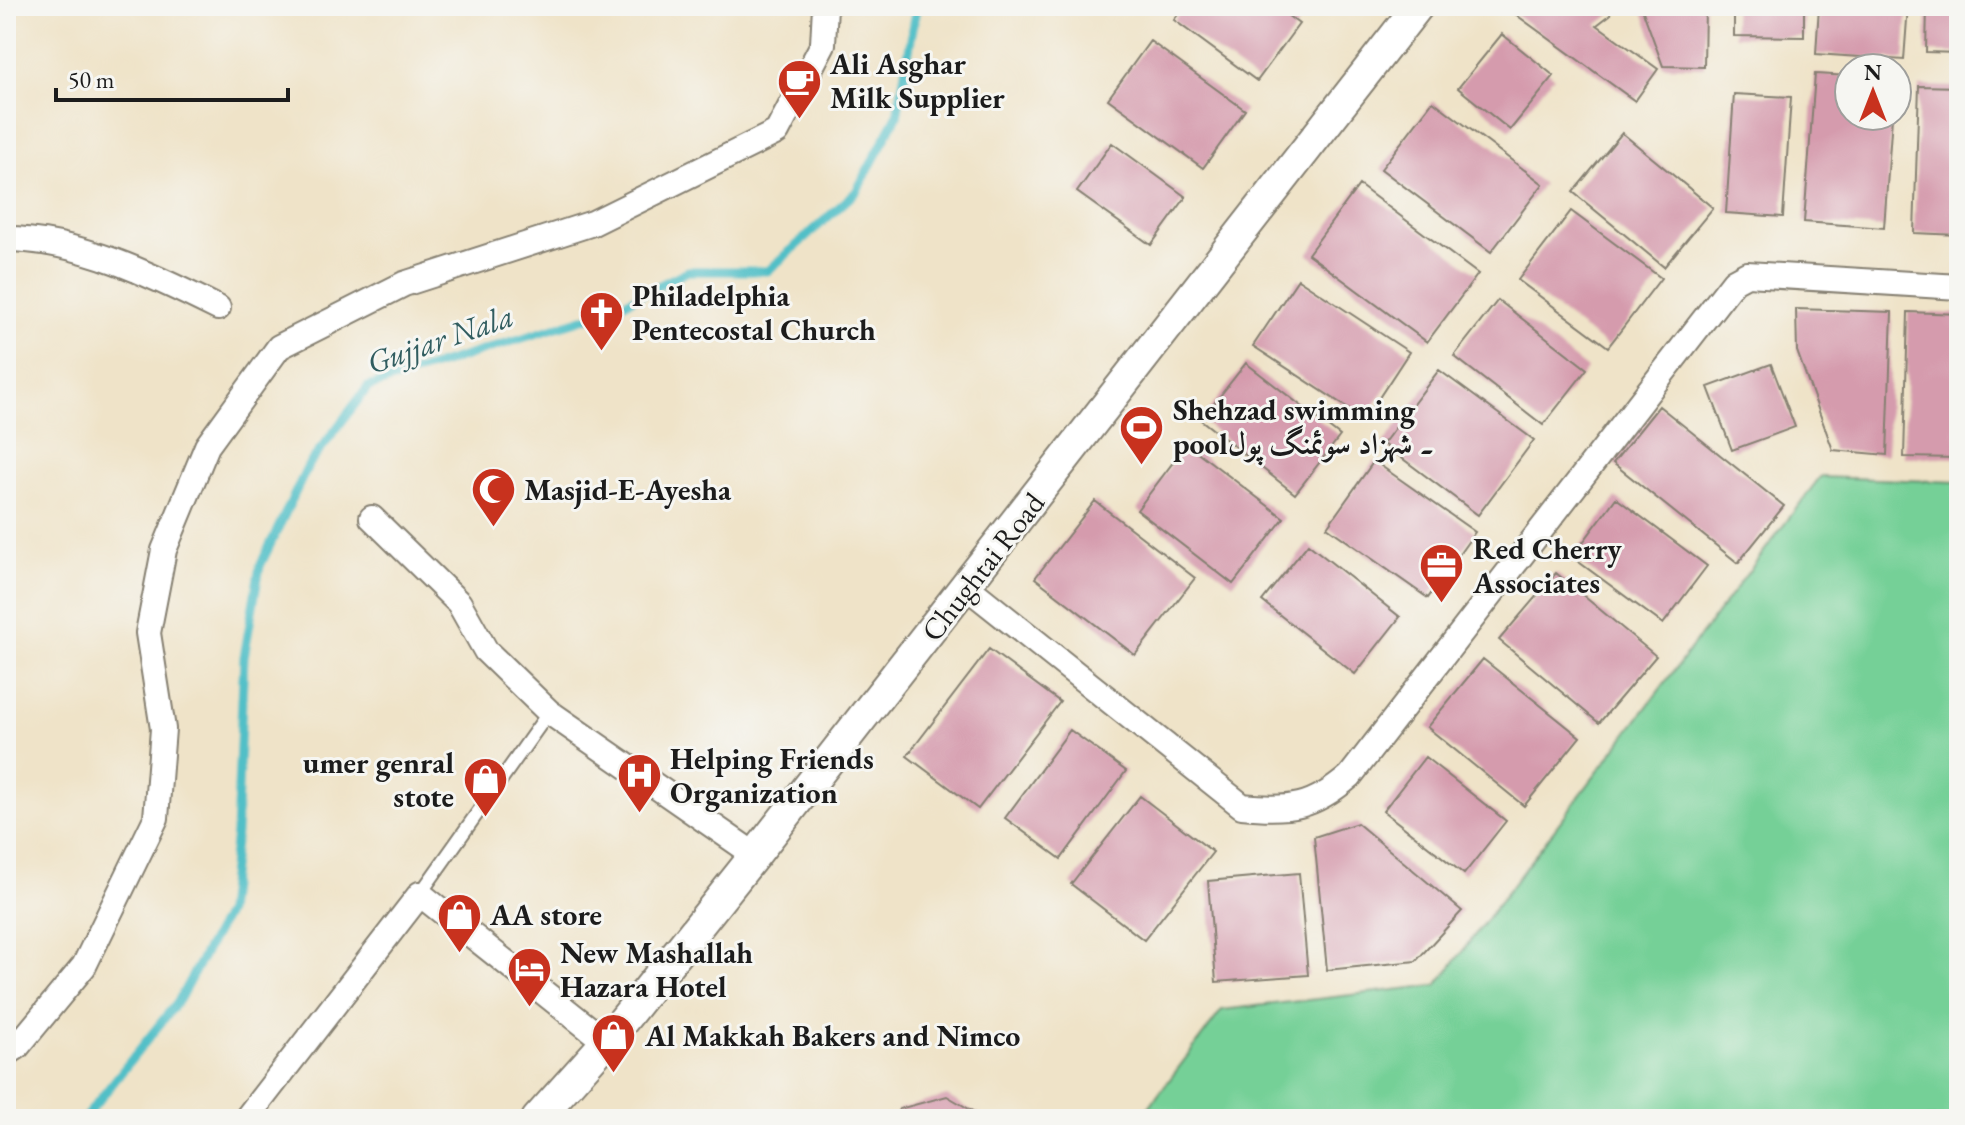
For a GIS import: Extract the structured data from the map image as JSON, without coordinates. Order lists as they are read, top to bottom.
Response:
{
  "streets": {
    "street": ["Chughtai Road"]
  },
  "water": ["Gujjar Nala"],
  "places": {
    "cafe": ["Ali Asghar Milk Supplier"],
    "church": ["Philadelphia Pentecostal Church"],
    "sports": ["Shehzad swimming pool۔ شہزاد سوئمنگ پول"],
    "mosque": ["Masjid-E-Ayesha"],
    "office": ["Red Cherry Associates"],
    "hospital": ["Helping Friends Organization"],
    "shop": ["umer genral stote", "AA store", "Al Makkah Bakers and Nimco"],
    "hotel": ["New Mashallah Hazara Hotel"]
  },
  "scale_bar": "50 m",
  "north": "top"
}
